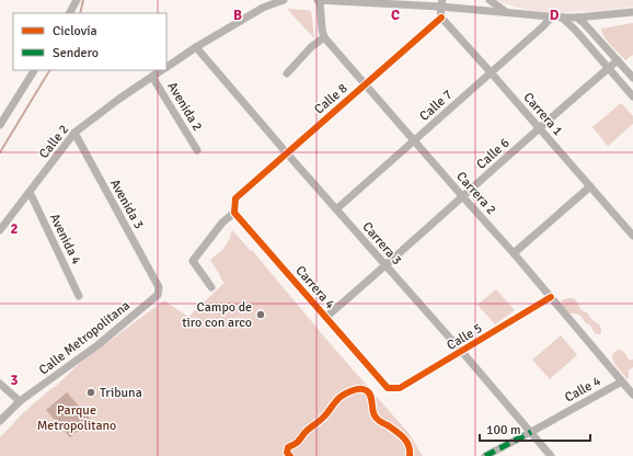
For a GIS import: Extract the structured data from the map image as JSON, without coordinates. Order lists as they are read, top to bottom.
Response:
{
  "streets": {
    "street": [
      "Calle 8",
      "Calle 7",
      "Avenida 2",
      "Carrera 1",
      "Calle 2",
      "Calle 6",
      "Carrera 2",
      "Avenida 3",
      "Avenida 4",
      "Carrera 3",
      "Carrera 4",
      "Calle 5",
      "Calle Metropolitana",
      "Calle 4"
    ]
  },
  "crossings": [
    ["Calle 8", "Carrera 1"],
    ["Calle 8", "Carrera 2"],
    ["Calle 8", "Carrera 3"],
    ["Calle 8", "Carrera 4"],
    ["Calle 7", "Carrera 1"],
    ["Calle 7", "Carrera 2"],
    ["Calle 7", "Carrera 3"],
    ["Avenida 2", "Calle 2"],
    ["Carrera 1", "Calle 6"],
    ["Calle 2", "Avenida 3"],
    ["Calle 2", "Avenida 4"],
    ["Calle 2", "Carrera 3"],
    ["Calle 6", "Carrera 2"],
    ["Calle 6", "Carrera 3"],
    ["Calle 6", "Carrera 4"],
    ["Carrera 2", "Calle 5"],
    ["Carrera 2", "Calle 4"],
    ["Avenida 3", "Calle Metropolitana"],
    ["Carrera 3", "Calle 5"],
    ["Carrera 3", "Calle 4"],
    ["Carrera 4", "Calle 5"]
  ],
  "parks": ["Parque Metropolitano"],
  "places": ["Campo de tiro con arco", "Tribuna"],
  "legend": ["Ciclovía", "Sendero"],
  "scale_bar": "100 m",
  "grid": {
    "columns": ["B", "C", "D"],
    "rows": ["2", "3"]
  }
}
